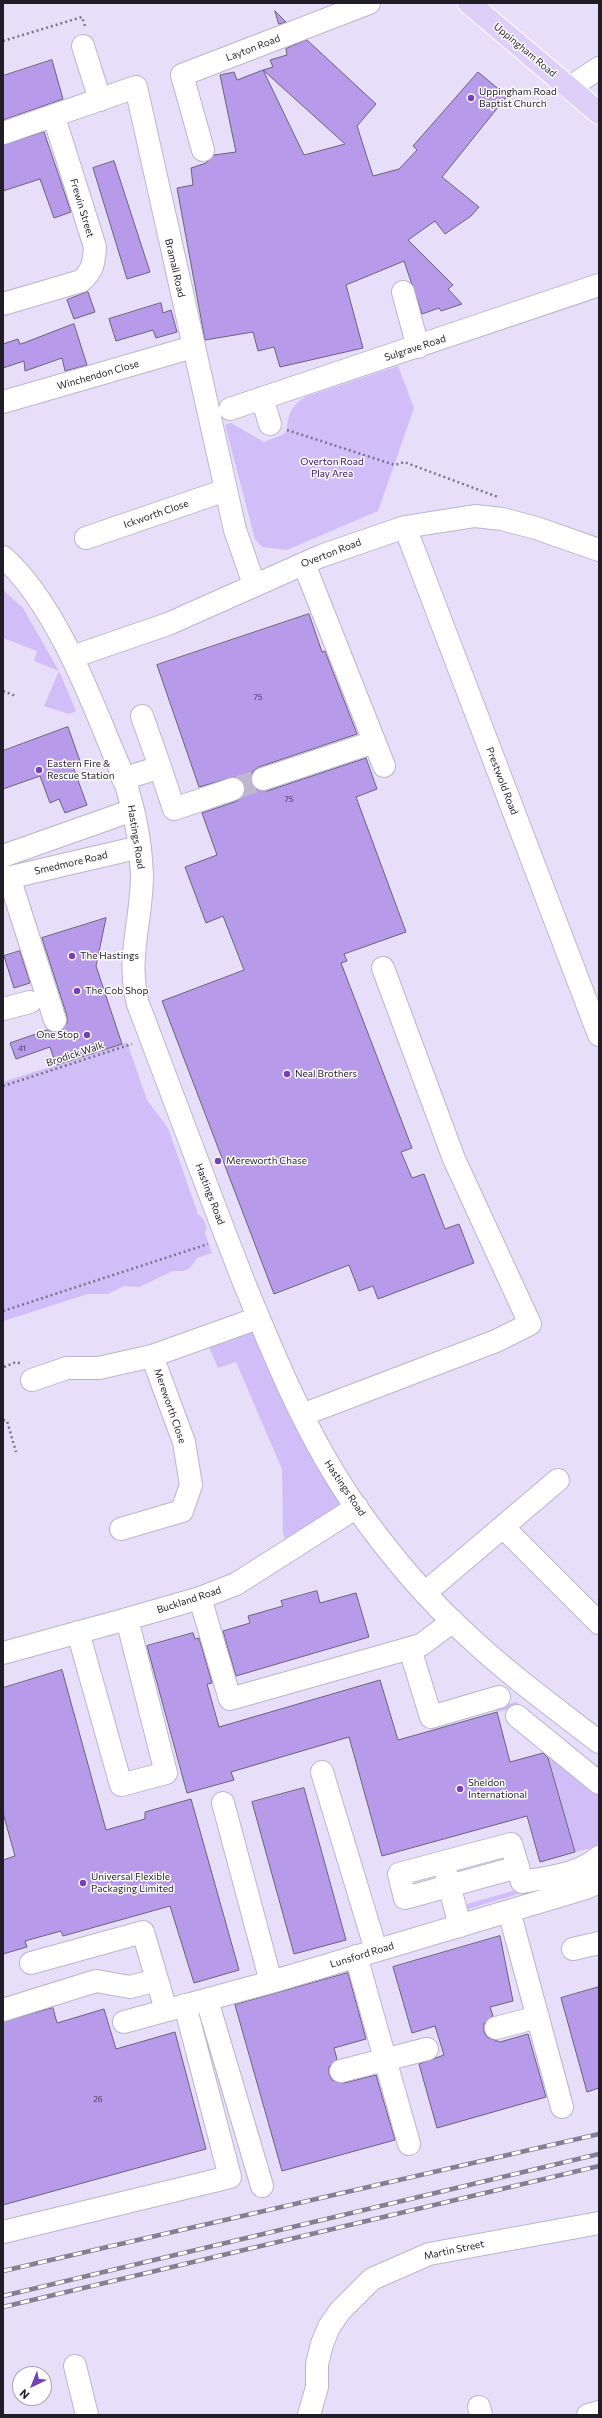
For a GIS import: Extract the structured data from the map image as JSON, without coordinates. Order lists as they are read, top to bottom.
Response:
{
  "streets": {
    "main road": ["Uppingham Road"],
    "street": [
      "Layton Road",
      "Frewin Street",
      "Bramall Road",
      "Sulgrave Road",
      "Winchendon Close",
      "Ickworth Close",
      "Overton Road",
      "Prestwold Road",
      "Hastings Road",
      "Smedmore Road",
      "Mereworth Close",
      "Buckland Road",
      "Lunsford Road",
      "Martin Street"
    ],
    "path": ["Brodick Walk"]
  },
  "crossings": [
    ["Frewin Street", "Bramall Road"],
    ["Bramall Road", "Winchendon Close"],
    ["Bramall Road", "Ickworth Close"],
    ["Bramall Road", "Overton Road"],
    ["Overton Road", "Prestwold Road"],
    ["Overton Road", "Hastings Road"],
    ["Hastings Road", "Smedmore Road"],
    ["Hastings Road", "Brodick Walk"],
    ["Hastings Road", "Mereworth Close"],
    ["Hastings Road", "Buckland Road"]
  ],
  "parks": ["Overton Road Play Area"],
  "places": [
    "Uppingham Road Baptist Church",
    "Eastern Fire & Rescue Station",
    "The Hastings",
    "The Cob Shop",
    "One Stop",
    "Neal Brothers",
    "Mereworth Chase",
    "Sheldon International",
    "Universal Flexible Packaging Limited"
  ],
  "house_numbers": [
    "75",
    "75",
    "41",
    "26"
  ],
  "north": "bottom left"
}
